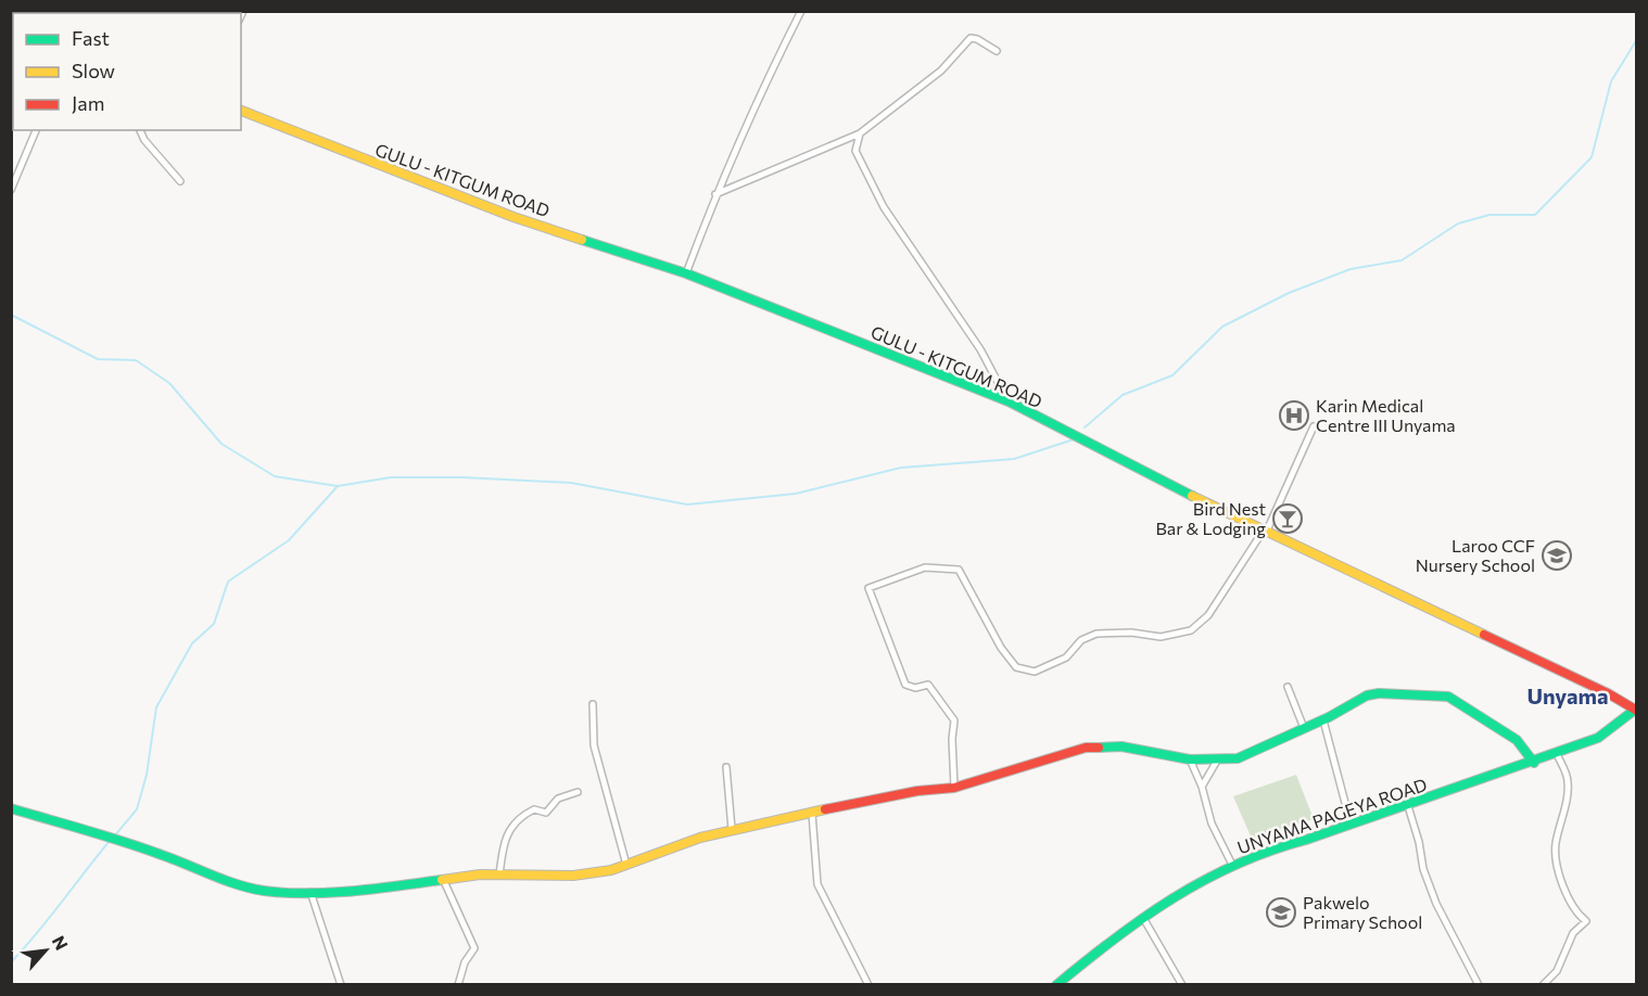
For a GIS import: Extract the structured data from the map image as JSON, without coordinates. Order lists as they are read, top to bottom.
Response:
{
  "streets": {
    "street": ["GULU - KITGUM ROAD", "UNYAMA PAGEYA ROAD"]
  },
  "crossings": [
    ["GULU - KITGUM ROAD", "UNYAMA PAGEYA ROAD"]
  ],
  "districts": ["Unyama"],
  "places": {
    "hospital": ["Karin Medical Centre III Unyama"],
    "bar": ["Bird Nest Bar & Lodging"],
    "school or university": ["Laroo CCF Nursery School", "Pakwelo Primary School"]
  },
  "legend": ["Fast", "Slow", "Jam"],
  "north": "top right"
}
